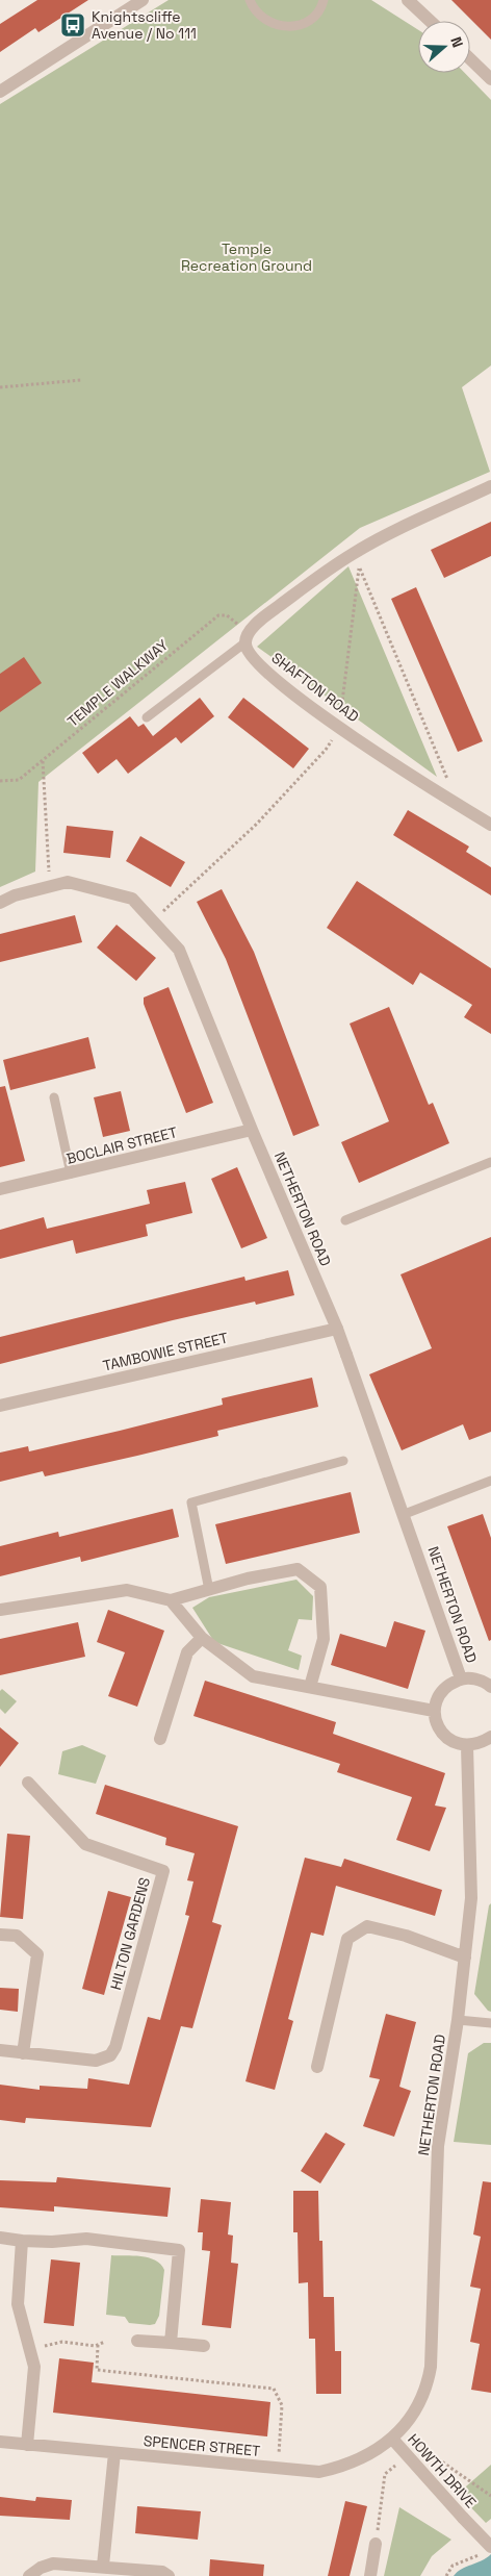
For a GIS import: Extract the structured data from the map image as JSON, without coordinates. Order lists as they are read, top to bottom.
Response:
{
  "streets": {
    "street": [
      "SHAFTON ROAD",
      "BOCLAIR STREET",
      "NETHERTON ROAD",
      "TAMBOWIE STREET",
      "HILTON GARDENS",
      "SPENCER STREET",
      "HOWTH DRIVE"
    ],
    "path": ["TEMPLE WALKWAY"]
  },
  "crossings": [
    ["TEMPLE WALKWAY", "SHAFTON ROAD"],
    ["BOCLAIR STREET", "NETHERTON ROAD"],
    ["NETHERTON ROAD", "TAMBOWIE STREET"],
    ["NETHERTON ROAD", "SPENCER STREET"],
    ["NETHERTON ROAD", "HOWTH DRIVE"],
    ["SPENCER STREET", "HOWTH DRIVE"]
  ],
  "parks": ["Temple Recreation Ground"],
  "places": {
    "bus stop": ["Knightscliffe Avenue / No 111"]
  },
  "north": "right"
}
